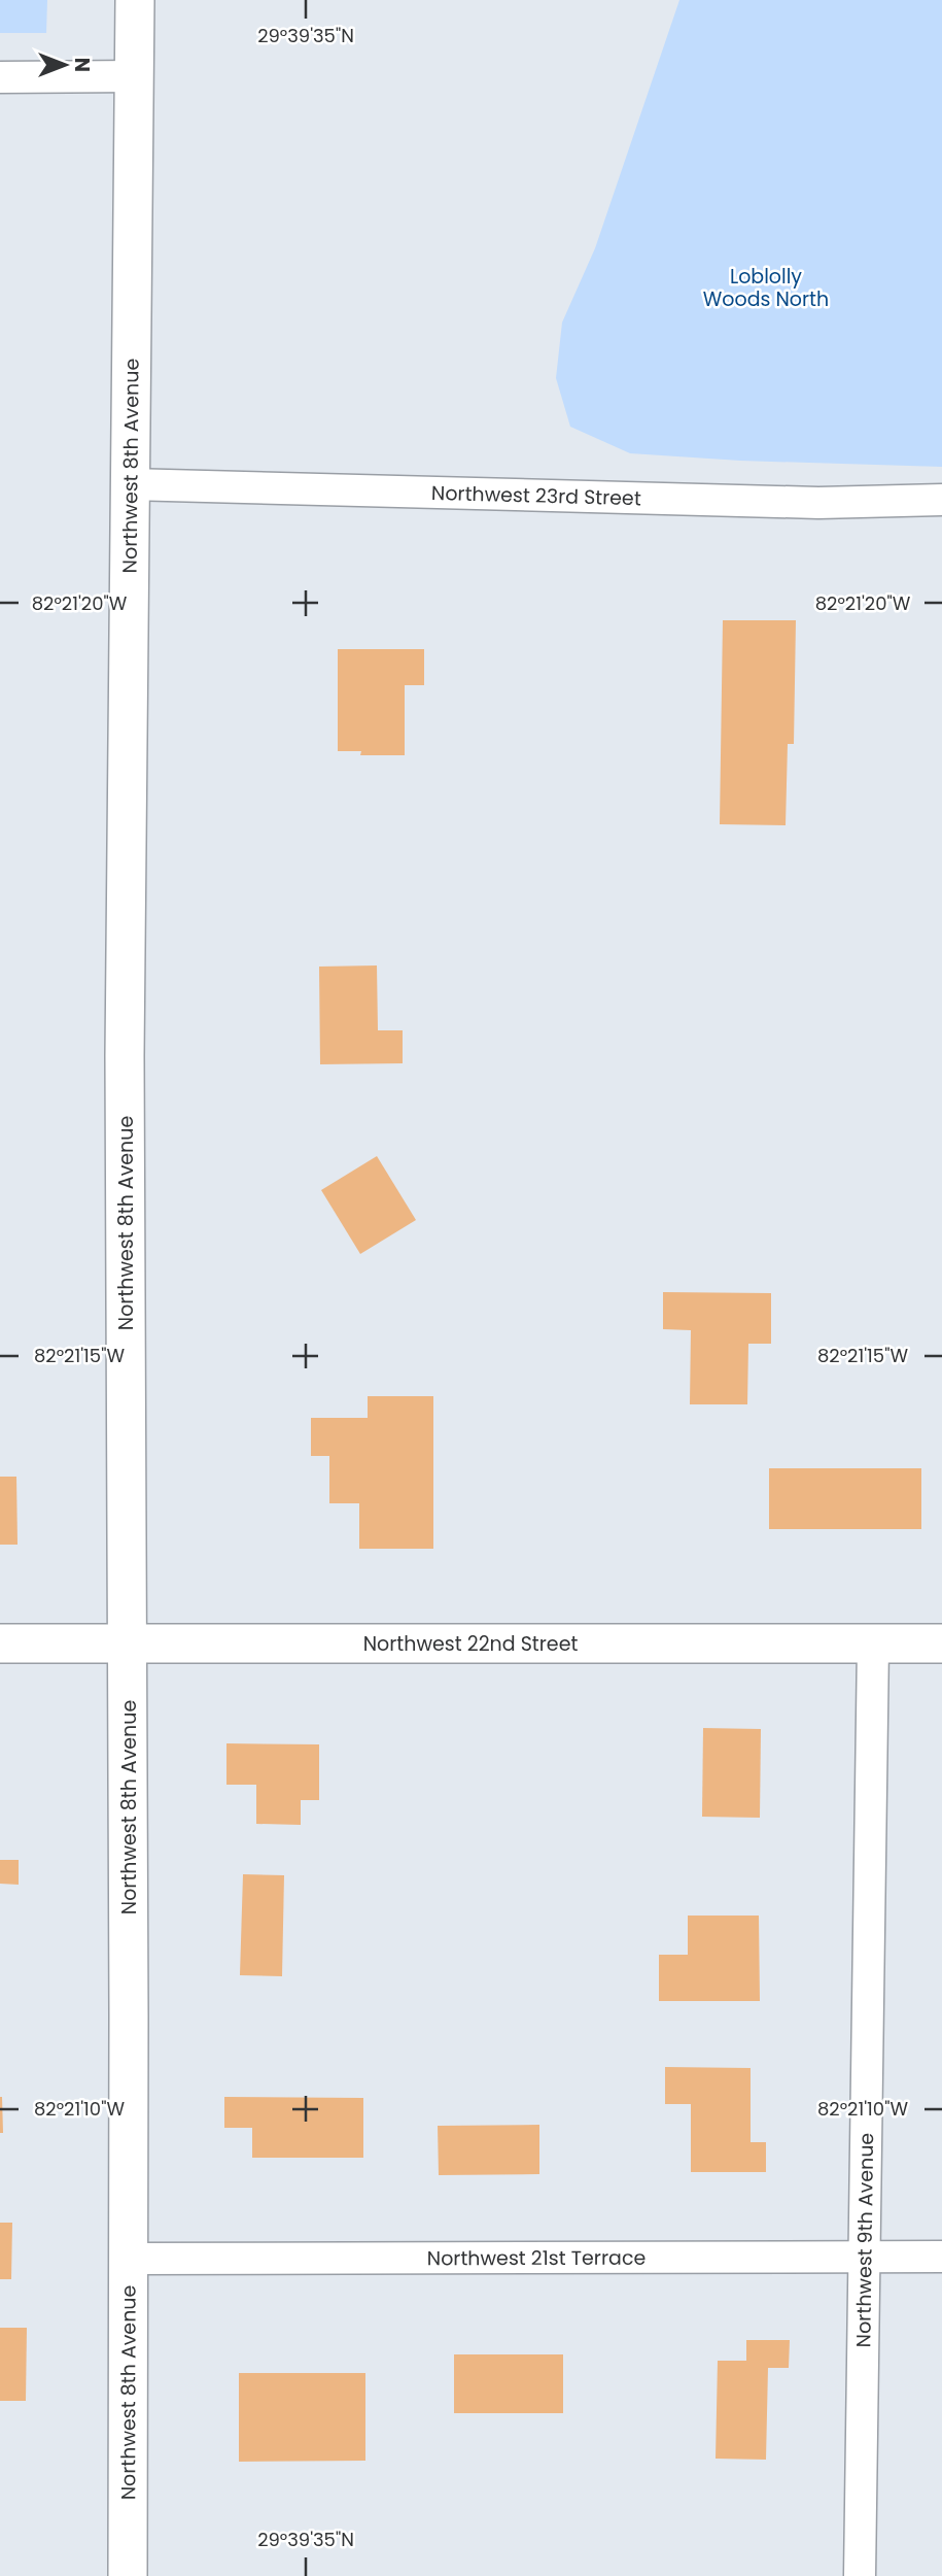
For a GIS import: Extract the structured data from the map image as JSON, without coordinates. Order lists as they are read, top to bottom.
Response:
{
  "streets": {
    "street": [
      "Northwest 8th Avenue",
      "Northwest 23rd Street",
      "Northwest 22nd Street",
      "Northwest 9th Avenue",
      "Northwest 21st Terrace"
    ]
  },
  "crossings": [
    ["Northwest 8th Avenue", "Northwest 23rd Street"],
    ["Northwest 8th Avenue", "Northwest 22nd Street"],
    ["Northwest 8th Avenue", "Northwest 21st Terrace"],
    ["Northwest 22nd Street", "Northwest 9th Avenue"],
    ["Northwest 9th Avenue", "Northwest 21st Terrace"]
  ],
  "parks": ["Loblolly Woods North"],
  "north": "right",
  "coordinates": [
    "29°39'35\"N",
    "82°21'20\"W",
    "82°21'15\"W",
    "82°21'10\"W"
  ]
}
